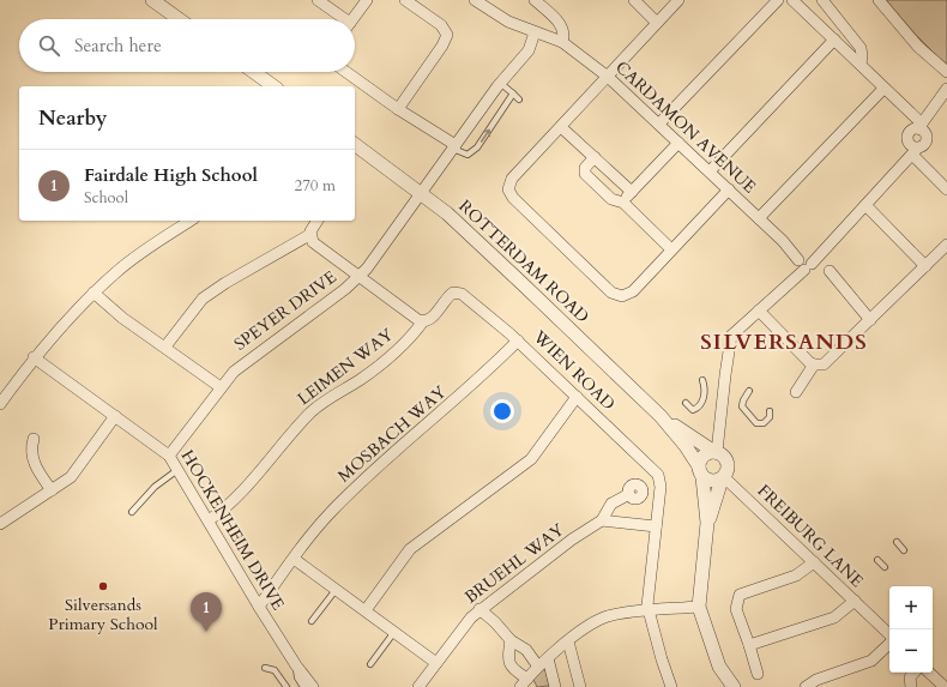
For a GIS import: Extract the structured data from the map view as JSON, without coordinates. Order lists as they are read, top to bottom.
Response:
{
  "streets": {
    "street": [
      "CARDAMON AVENUE",
      "ROTTERDAM ROAD",
      "SPEYER DRIVE",
      "LEIMEN WAY",
      "WIEN ROAD",
      "MOSBACH WAY",
      "HOCKENHEIM DRIVE",
      "FREIBURG LANE",
      "BRUEHL WAY"
    ]
  },
  "crossings": [
    ["CARDAMON AVENUE", "SPEYER DRIVE"],
    ["ROTTERDAM ROAD", "SPEYER DRIVE"],
    ["ROTTERDAM ROAD", "FREIBURG LANE"],
    ["SPEYER DRIVE", "HOCKENHEIM DRIVE"],
    ["LEIMEN WAY", "WIEN ROAD"],
    ["LEIMEN WAY", "HOCKENHEIM DRIVE"],
    ["WIEN ROAD", "MOSBACH WAY"],
    ["MOSBACH WAY", "HOCKENHEIM DRIVE"]
  ],
  "districts": ["SILVERSANDS"],
  "places": ["Silversands Primary School"],
  "page": {
    "search": "Search here",
    "heading": "Nearby",
    "list": [
      {
        "mark": "1",
        "name": "Fairdale High School",
        "note": "School",
        "value": "270 m"
      }
    ],
    "map_buttons": ["+", "−"],
    "pins": "1"
  }
}
